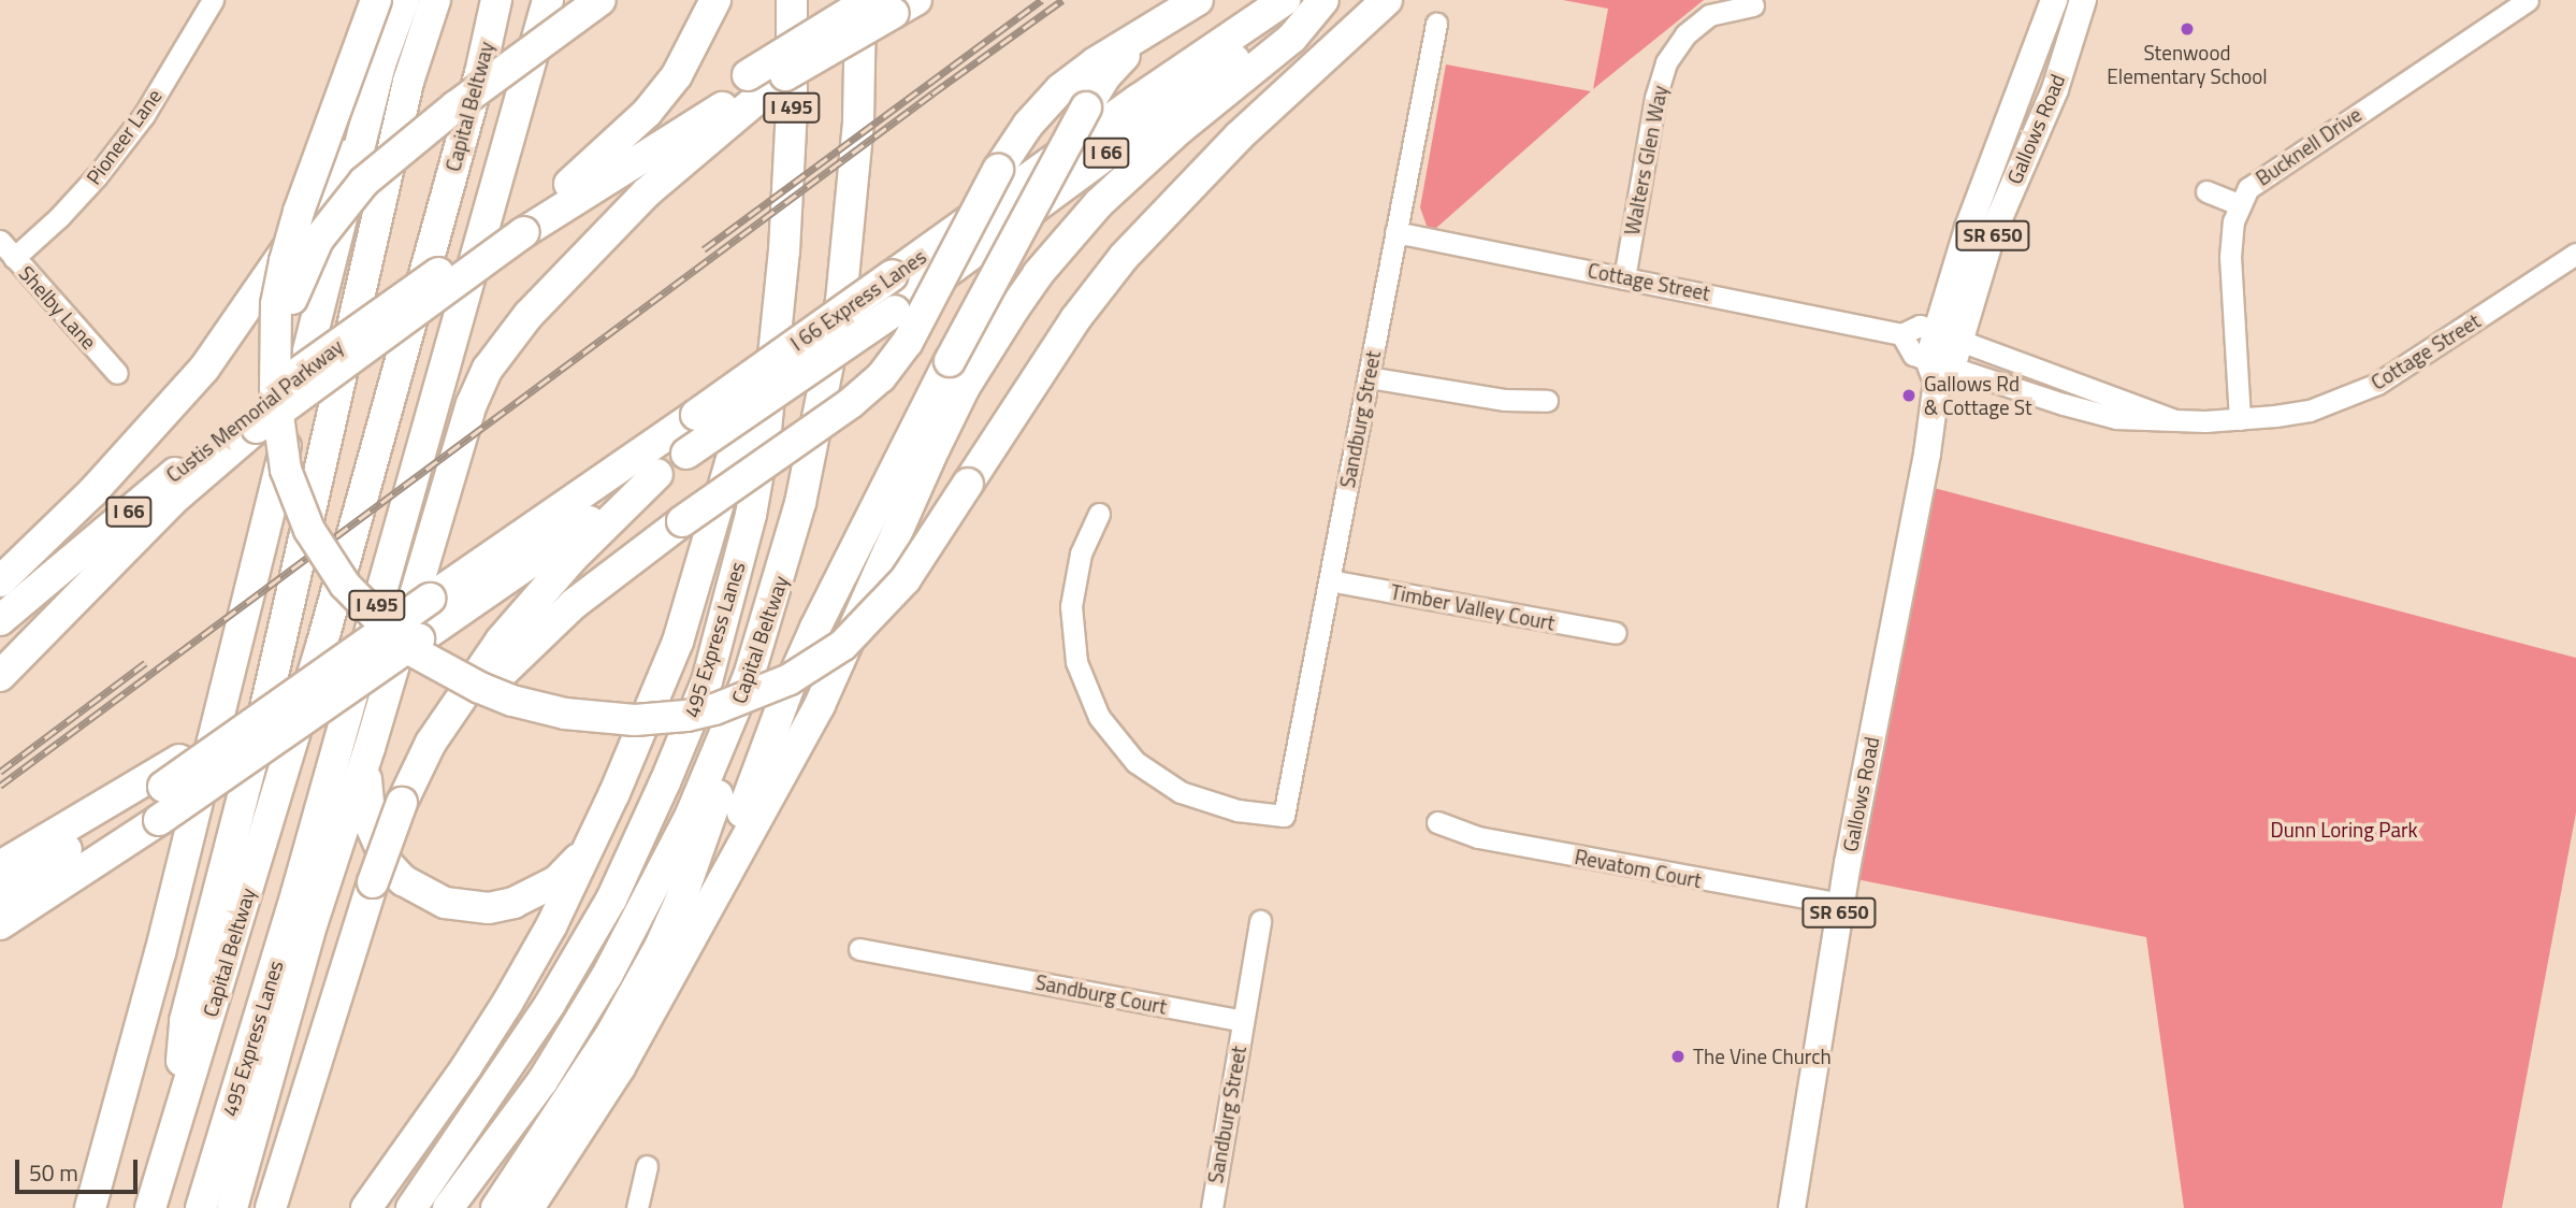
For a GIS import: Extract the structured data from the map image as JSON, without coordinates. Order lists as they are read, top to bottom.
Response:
{
  "streets": {
    "highway": [
      "Capital Beltway",
      "I 495",
      "I 66",
      "I 66 Express Lanes",
      "Custis Memorial Parkway",
      "495 Express Lanes"
    ],
    "main road": ["Gallows Road", "SR 650"],
    "street": [
      "Pioneer Lane",
      "Bucknell Drive",
      "Walters Glen Way",
      "Cottage Street",
      "Shelby Lane",
      "Sandburg Street",
      "Timber Valley Court",
      "Revatom Court",
      "Sandburg Court"
    ]
  },
  "crossings": [
    ["Gallows Road", "Cottage Street"],
    ["Gallows Road", "Revatom Court"],
    ["Pioneer Lane", "Shelby Lane"],
    ["Bucknell Drive", "Cottage Street"],
    ["I 66", "Custis Memorial Parkway"],
    ["Walters Glen Way", "Cottage Street"],
    ["Cottage Street", "Sandburg Street"],
    ["Sandburg Street", "Timber Valley Court"],
    ["Sandburg Street", "Sandburg Court"]
  ],
  "parks": ["Dunn Loring Park"],
  "places": ["Stenwood Elementary School", "Gallows Rd & Cottage St", "The Vine Church"],
  "scale_bar": "50 m"
}
